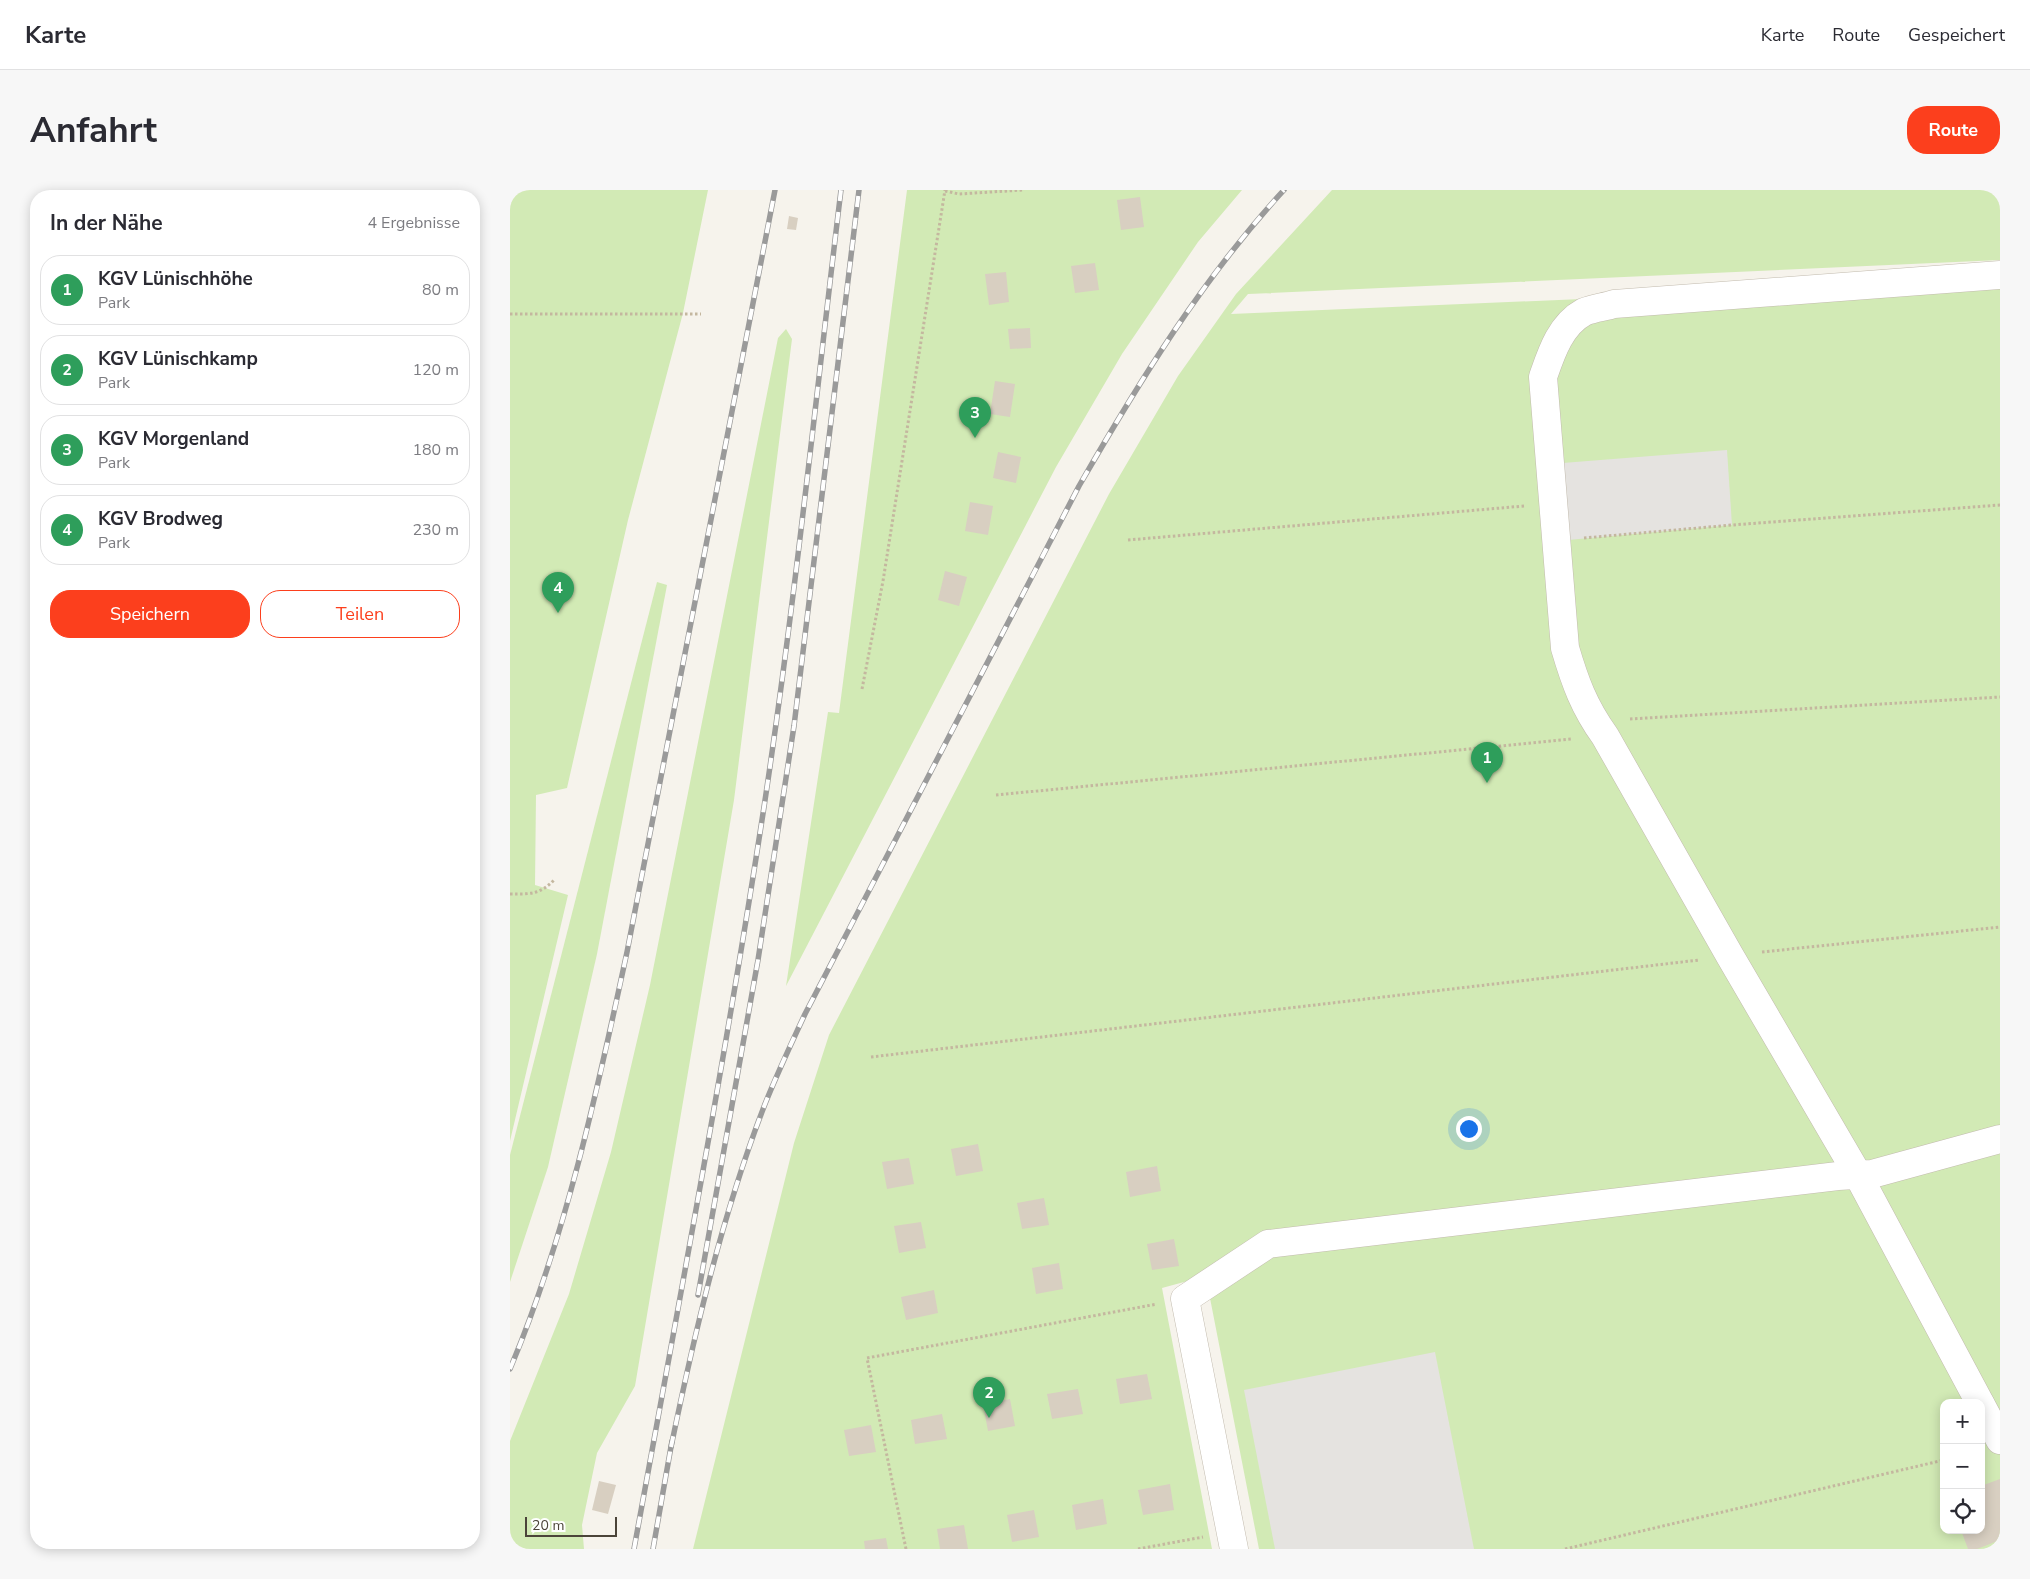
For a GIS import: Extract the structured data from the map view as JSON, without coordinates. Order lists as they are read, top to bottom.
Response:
{
  "scale_bar": "20 m",
  "page": {
    "header": "Karte",
    "nav": ["Karte", "Route", "Gespeichert"],
    "buttons": [
      "Route",
      ["Speichern", "Teilen"]
    ],
    "title": "Anfahrt",
    "heading": ["In der Nähe", "4 Ergebnisse"],
    "list": [
      {
        "mark": "1",
        "name": "KGV Lünischhöhe",
        "note": "Park",
        "value": "80 m"
      },
      {
        "mark": "2",
        "name": "KGV Lünischkamp",
        "note": "Park",
        "value": "120 m"
      },
      {
        "mark": "3",
        "name": "KGV Morgenland",
        "note": "Park",
        "value": "180 m"
      },
      {
        "mark": "4",
        "name": "KGV Brodweg",
        "note": "Park",
        "value": "230 m"
      }
    ],
    "pins": [
      "3",
      "4",
      "1",
      "2"
    ],
    "map_buttons": ["+", "−"],
    "scale": "20 m"
  }
}
